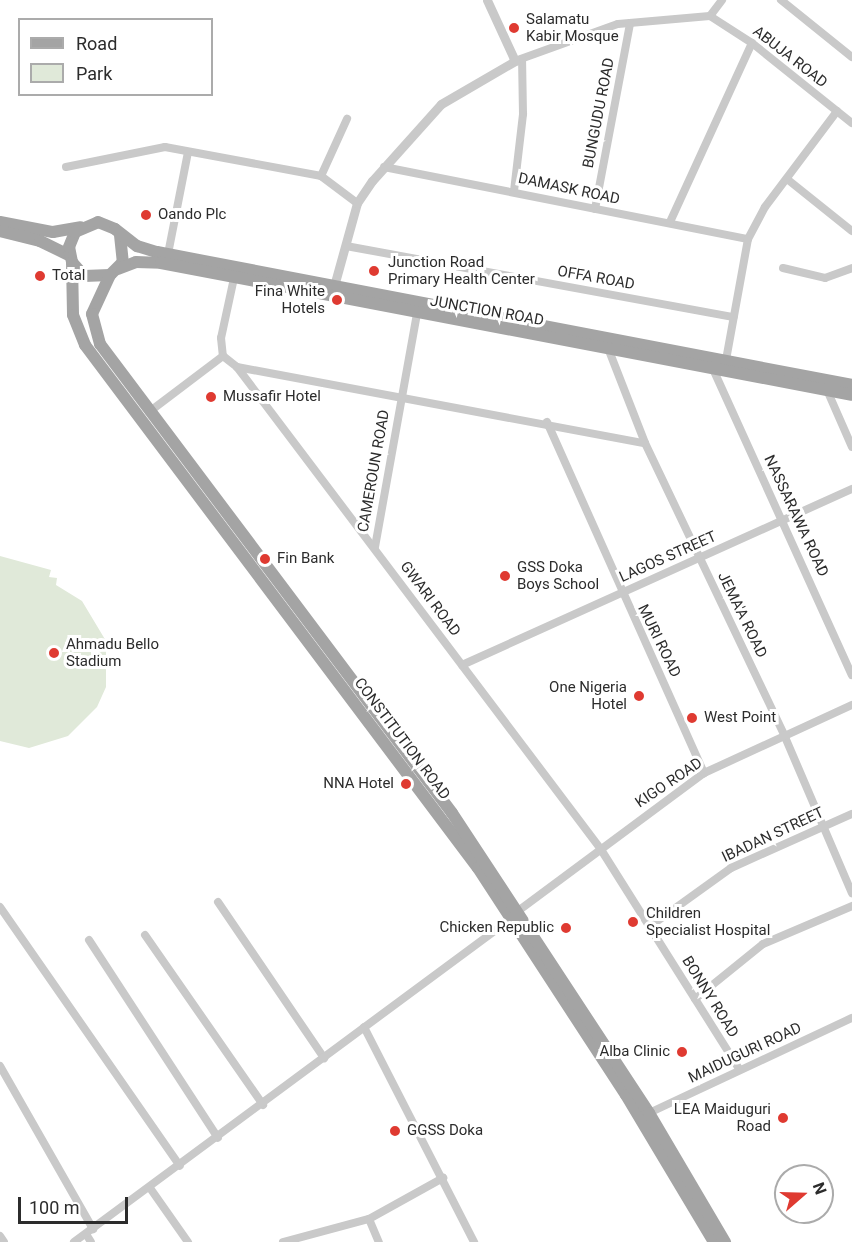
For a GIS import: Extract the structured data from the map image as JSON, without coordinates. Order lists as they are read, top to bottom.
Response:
{
  "streets": {
    "main road": ["JUNCTION ROAD", "CONSTITUTION ROAD"],
    "street": [
      "ABUJA ROAD",
      "BUNGUDU ROAD",
      "DAMASK ROAD",
      "OFFA ROAD",
      "CAMEROUN ROAD",
      "NASSARAWA ROAD",
      "LAGOS STREET",
      "GWARI ROAD",
      "JEMA'A ROAD",
      "MURI ROAD",
      "KIGO ROAD",
      "IBADAN STREET",
      "BONNY ROAD",
      "MAIDUGURI ROAD"
    ]
  },
  "crossings": [
    ["BUNGUDU ROAD", "DAMASK ROAD"],
    ["JUNCTION ROAD", "CAMEROUN ROAD"],
    ["JUNCTION ROAD", "NASSARAWA ROAD"],
    ["JUNCTION ROAD", "JEMA'A ROAD"],
    ["JUNCTION ROAD", "CONSTITUTION ROAD"],
    ["CAMEROUN ROAD", "GWARI ROAD"],
    ["NASSARAWA ROAD", "LAGOS STREET"],
    ["LAGOS STREET", "GWARI ROAD"],
    ["LAGOS STREET", "JEMA'A ROAD"],
    ["LAGOS STREET", "MURI ROAD"],
    ["GWARI ROAD", "JEMA'A ROAD"],
    ["GWARI ROAD", "MURI ROAD"],
    ["GWARI ROAD", "KIGO ROAD"],
    ["GWARI ROAD", "BONNY ROAD"],
    ["JEMA'A ROAD", "KIGO ROAD"],
    ["JEMA'A ROAD", "IBADAN STREET"],
    ["MURI ROAD", "KIGO ROAD"],
    ["CONSTITUTION ROAD", "KIGO ROAD"],
    ["CONSTITUTION ROAD", "MAIDUGURI ROAD"],
    ["KIGO ROAD", "BONNY ROAD"],
    ["IBADAN STREET", "BONNY ROAD"],
    ["BONNY ROAD", "MAIDUGURI ROAD"]
  ],
  "places": [
    "Salamatu Kabir Mosque",
    "Oando Plc",
    "Junction Road Primary Health Center",
    "Total",
    "Fina White Hotels",
    "Mussafir Hotel",
    "Fin Bank",
    "GSS Doka Boys School",
    "Ahmadu Bello Stadium",
    "One Nigeria Hotel",
    "West Point",
    "NNA Hotel",
    "Children Specialist Hospital",
    "Chicken Republic",
    "Alba Clinic",
    "LEA Maiduguri Road",
    "GGSS Doka"
  ],
  "legend": ["Road", "Park"],
  "scale_bar": "100 m",
  "north": "right"
}
